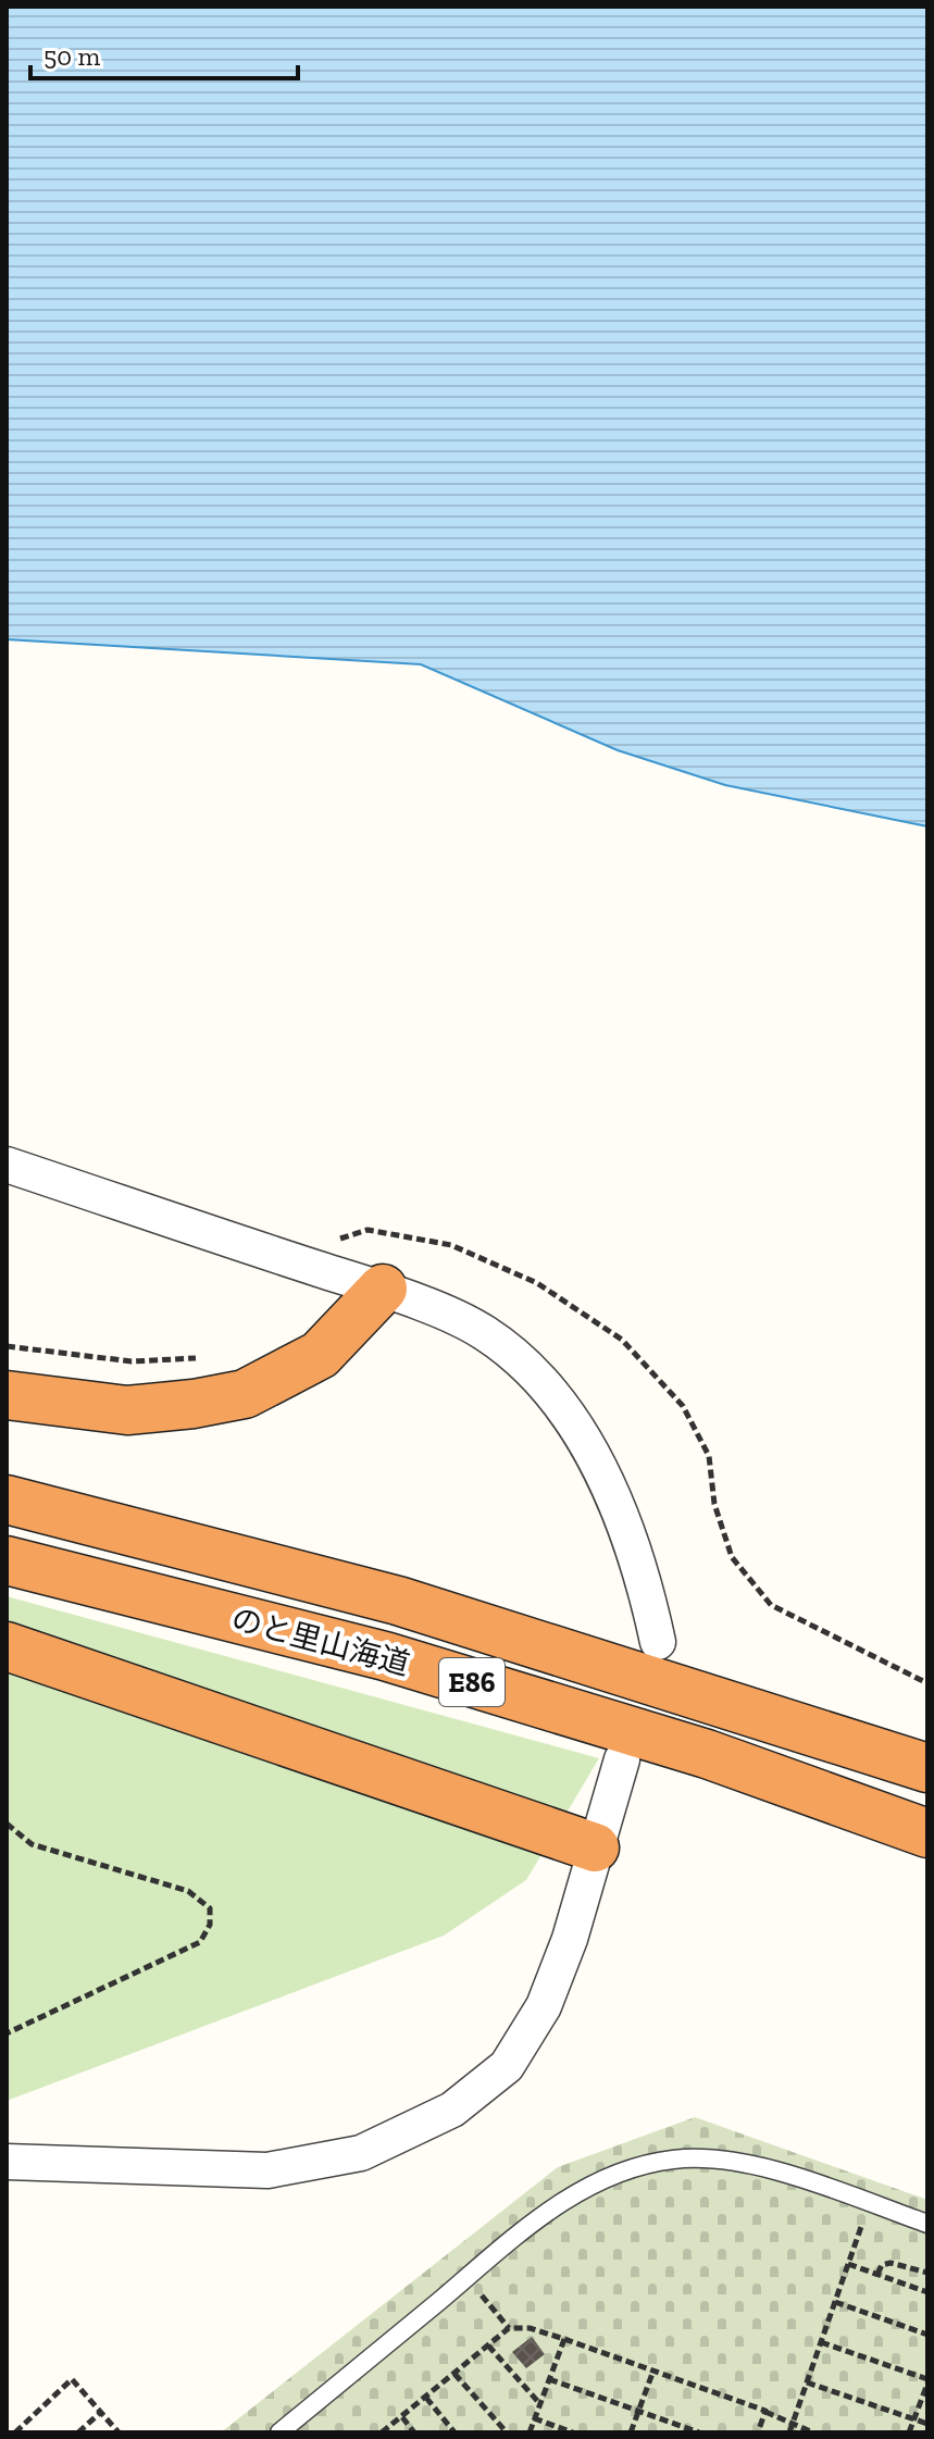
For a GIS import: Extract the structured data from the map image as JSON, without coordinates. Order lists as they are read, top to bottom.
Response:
{
  "streets": {
    "highway": ["のと里山海道", "E86"]
  },
  "scale_bar": "50 m"
}
